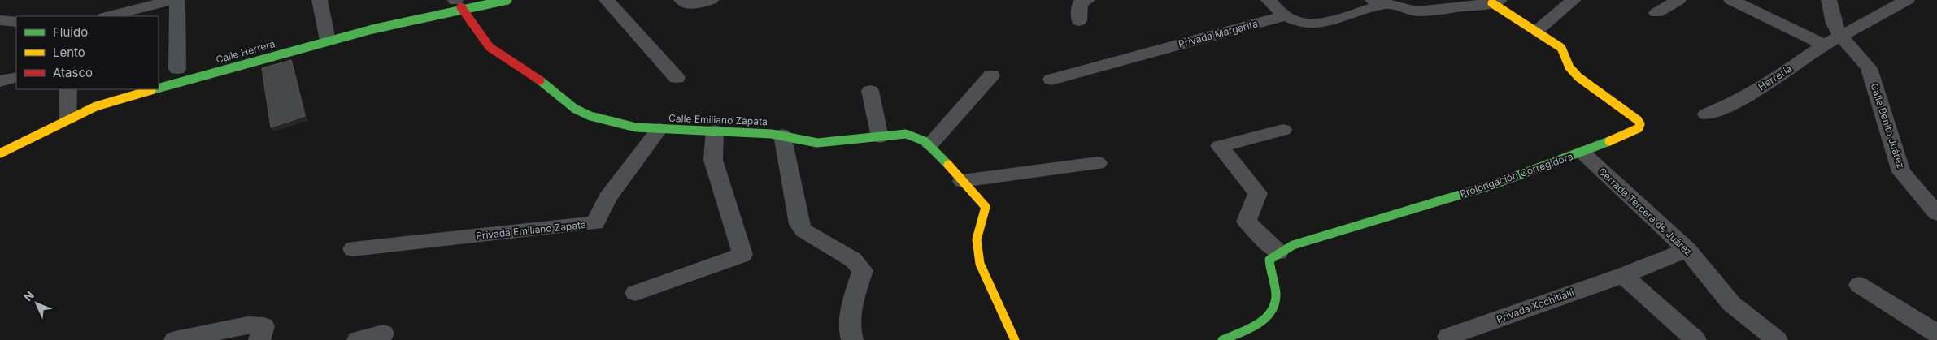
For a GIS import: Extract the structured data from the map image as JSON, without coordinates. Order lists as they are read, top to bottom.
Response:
{
  "streets": {
    "street": [
      "Privada Margarita",
      "Calle Herrera",
      "Herrería",
      "Calle Emiliano Zapata",
      "Calle Benito Juárez",
      "Prolongación Corregidora",
      "Cerrada Tercera de Juárez",
      "Privada Emiliano Zapata",
      "Privada Xochitlalli"
    ]
  },
  "crossings": [
    ["Calle Herrera", "Calle Emiliano Zapata"],
    ["Herrería", "Calle Benito Juárez"],
    ["Calle Emiliano Zapata", "Privada Emiliano Zapata"],
    ["Prolongación Corregidora", "Cerrada Tercera de Juárez"],
    ["Cerrada Tercera de Juárez", "Privada Xochitlalli"]
  ],
  "legend": ["Fluido", "Lento", "Atasco"],
  "north": "top left"
}
